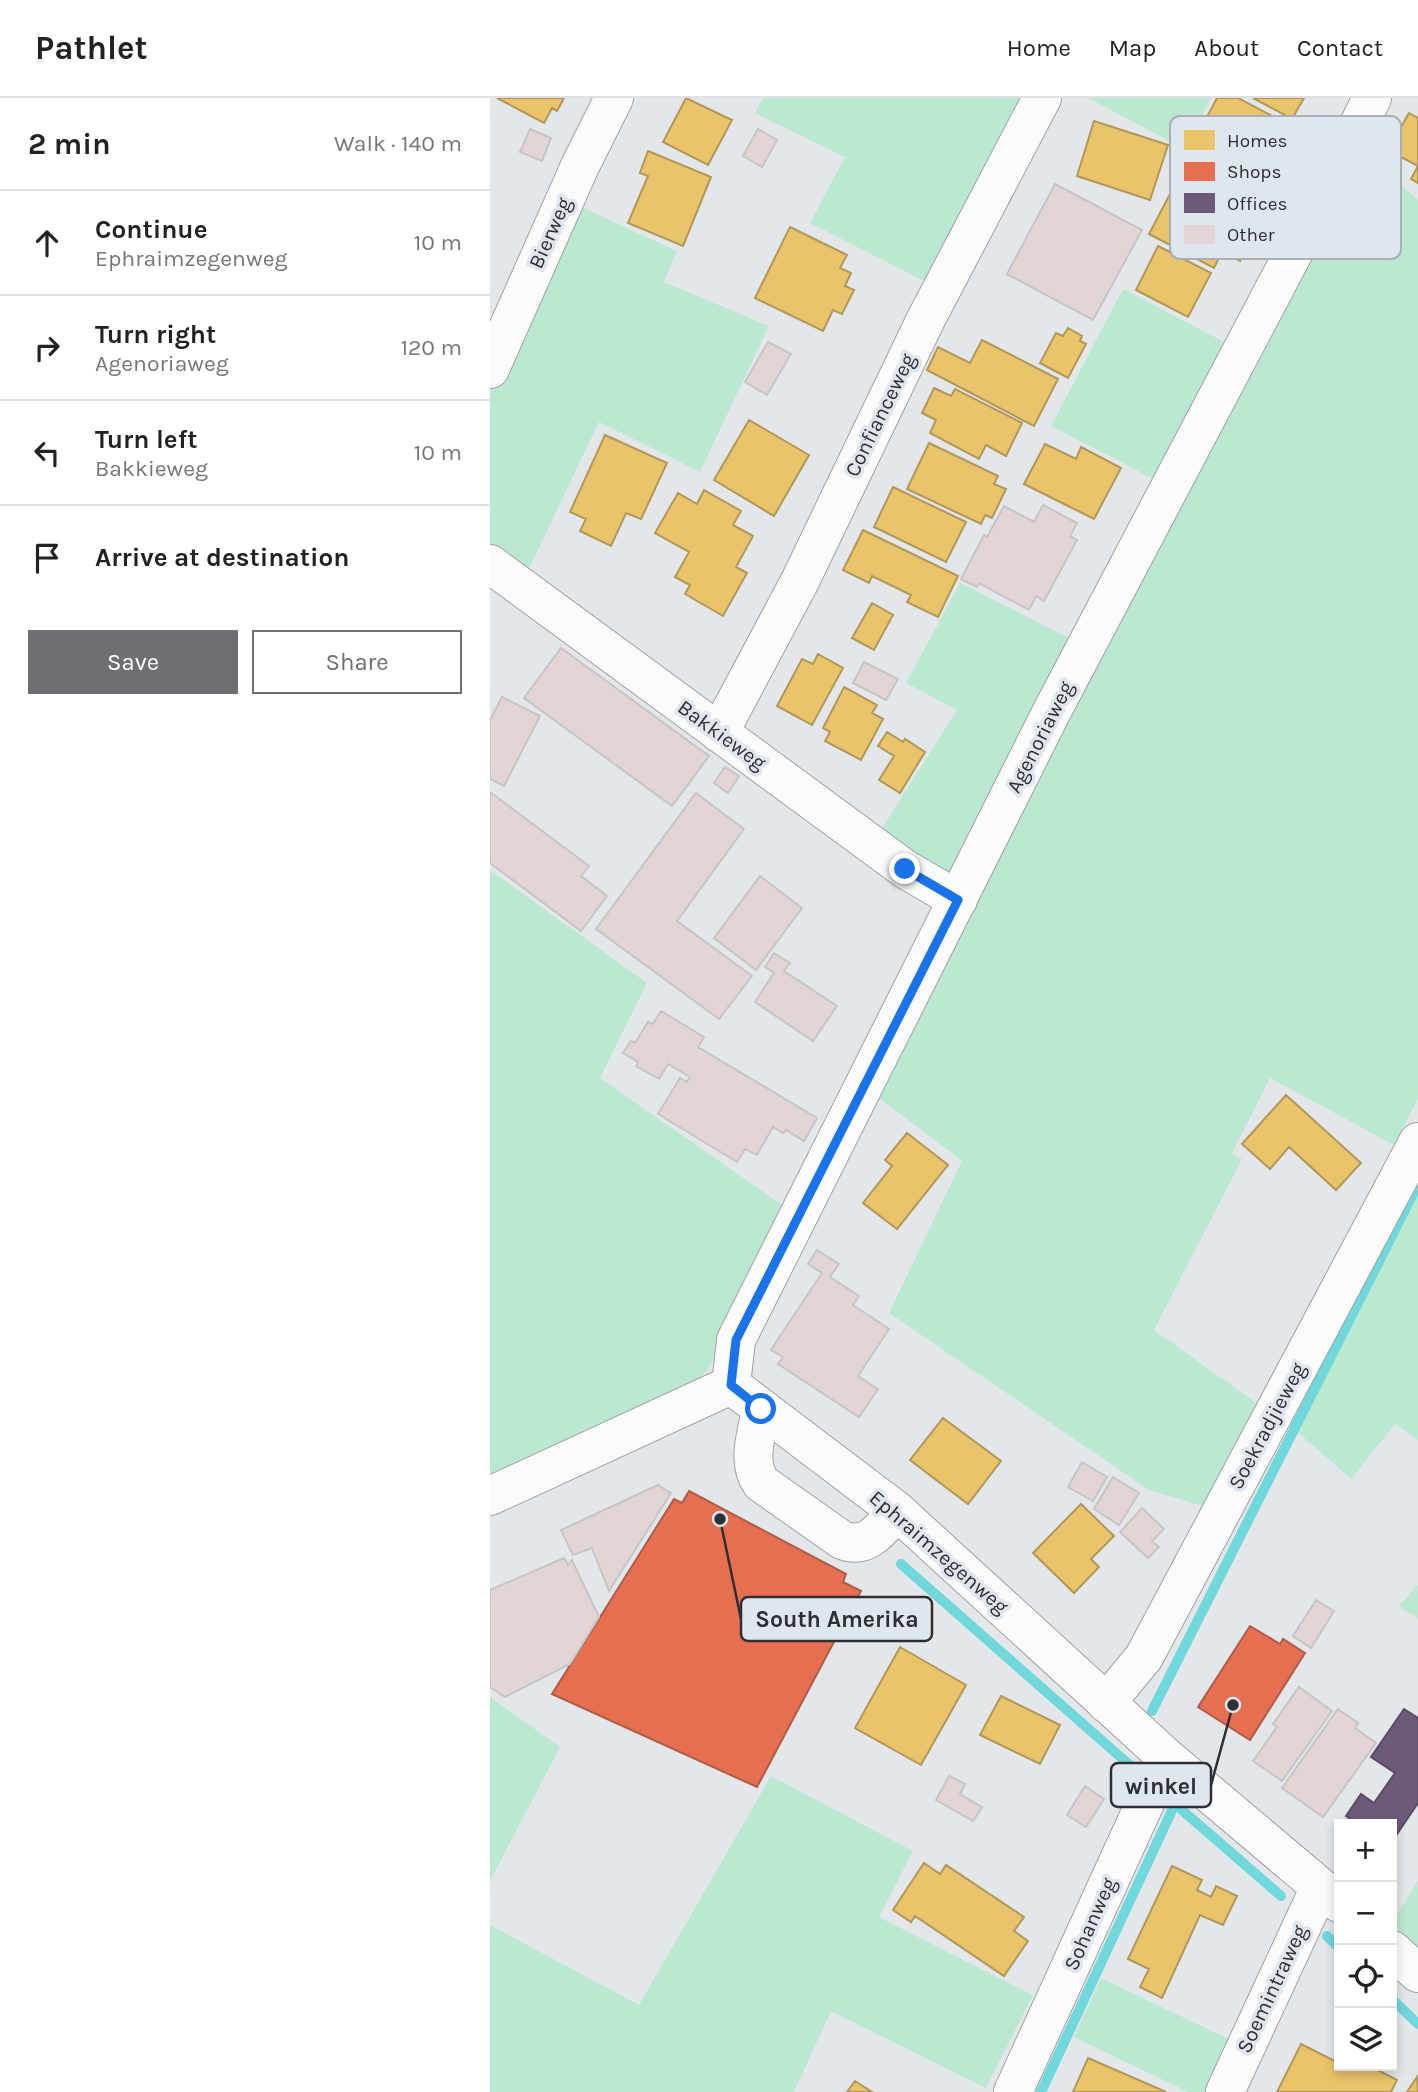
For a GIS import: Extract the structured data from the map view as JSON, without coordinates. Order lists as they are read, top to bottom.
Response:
{
  "streets": {
    "street": [
      "Bierweg",
      "Confianceweg",
      "Bakkieweg",
      "Agenoriaweg",
      "Soekradjieweg",
      "Ephraimzegenweg",
      "Sohanweg",
      "Soemintraweg"
    ]
  },
  "crossings": [
    ["Confianceweg", "Bakkieweg"],
    ["Bakkieweg", "Agenoriaweg"],
    ["Agenoriaweg", "Ephraimzegenweg"],
    ["Soekradjieweg", "Ephraimzegenweg"],
    ["Ephraimzegenweg", "Sohanweg"],
    ["Ephraimzegenweg", "Soemintraweg"]
  ],
  "places": ["South Amerika", "winkel"],
  "legend": [
    "Homes",
    "Shops",
    "Offices",
    "Other"
  ],
  "page": {
    "header": "Pathlet",
    "nav": [
      "Home",
      "Map",
      "About",
      "Contact"
    ],
    "heading": ["2 min", "Walk · 140 m"],
    "list": [
      ["Continue", "Ephraimzegenweg", "10 m"],
      ["Turn right", "Agenoriaweg", "120 m"],
      ["Turn left", "Bakkieweg", "10 m"],
      "Arrive at destination"
    ],
    "buttons": ["Save", "Share"],
    "map_buttons": ["+", "−"]
  }
}
